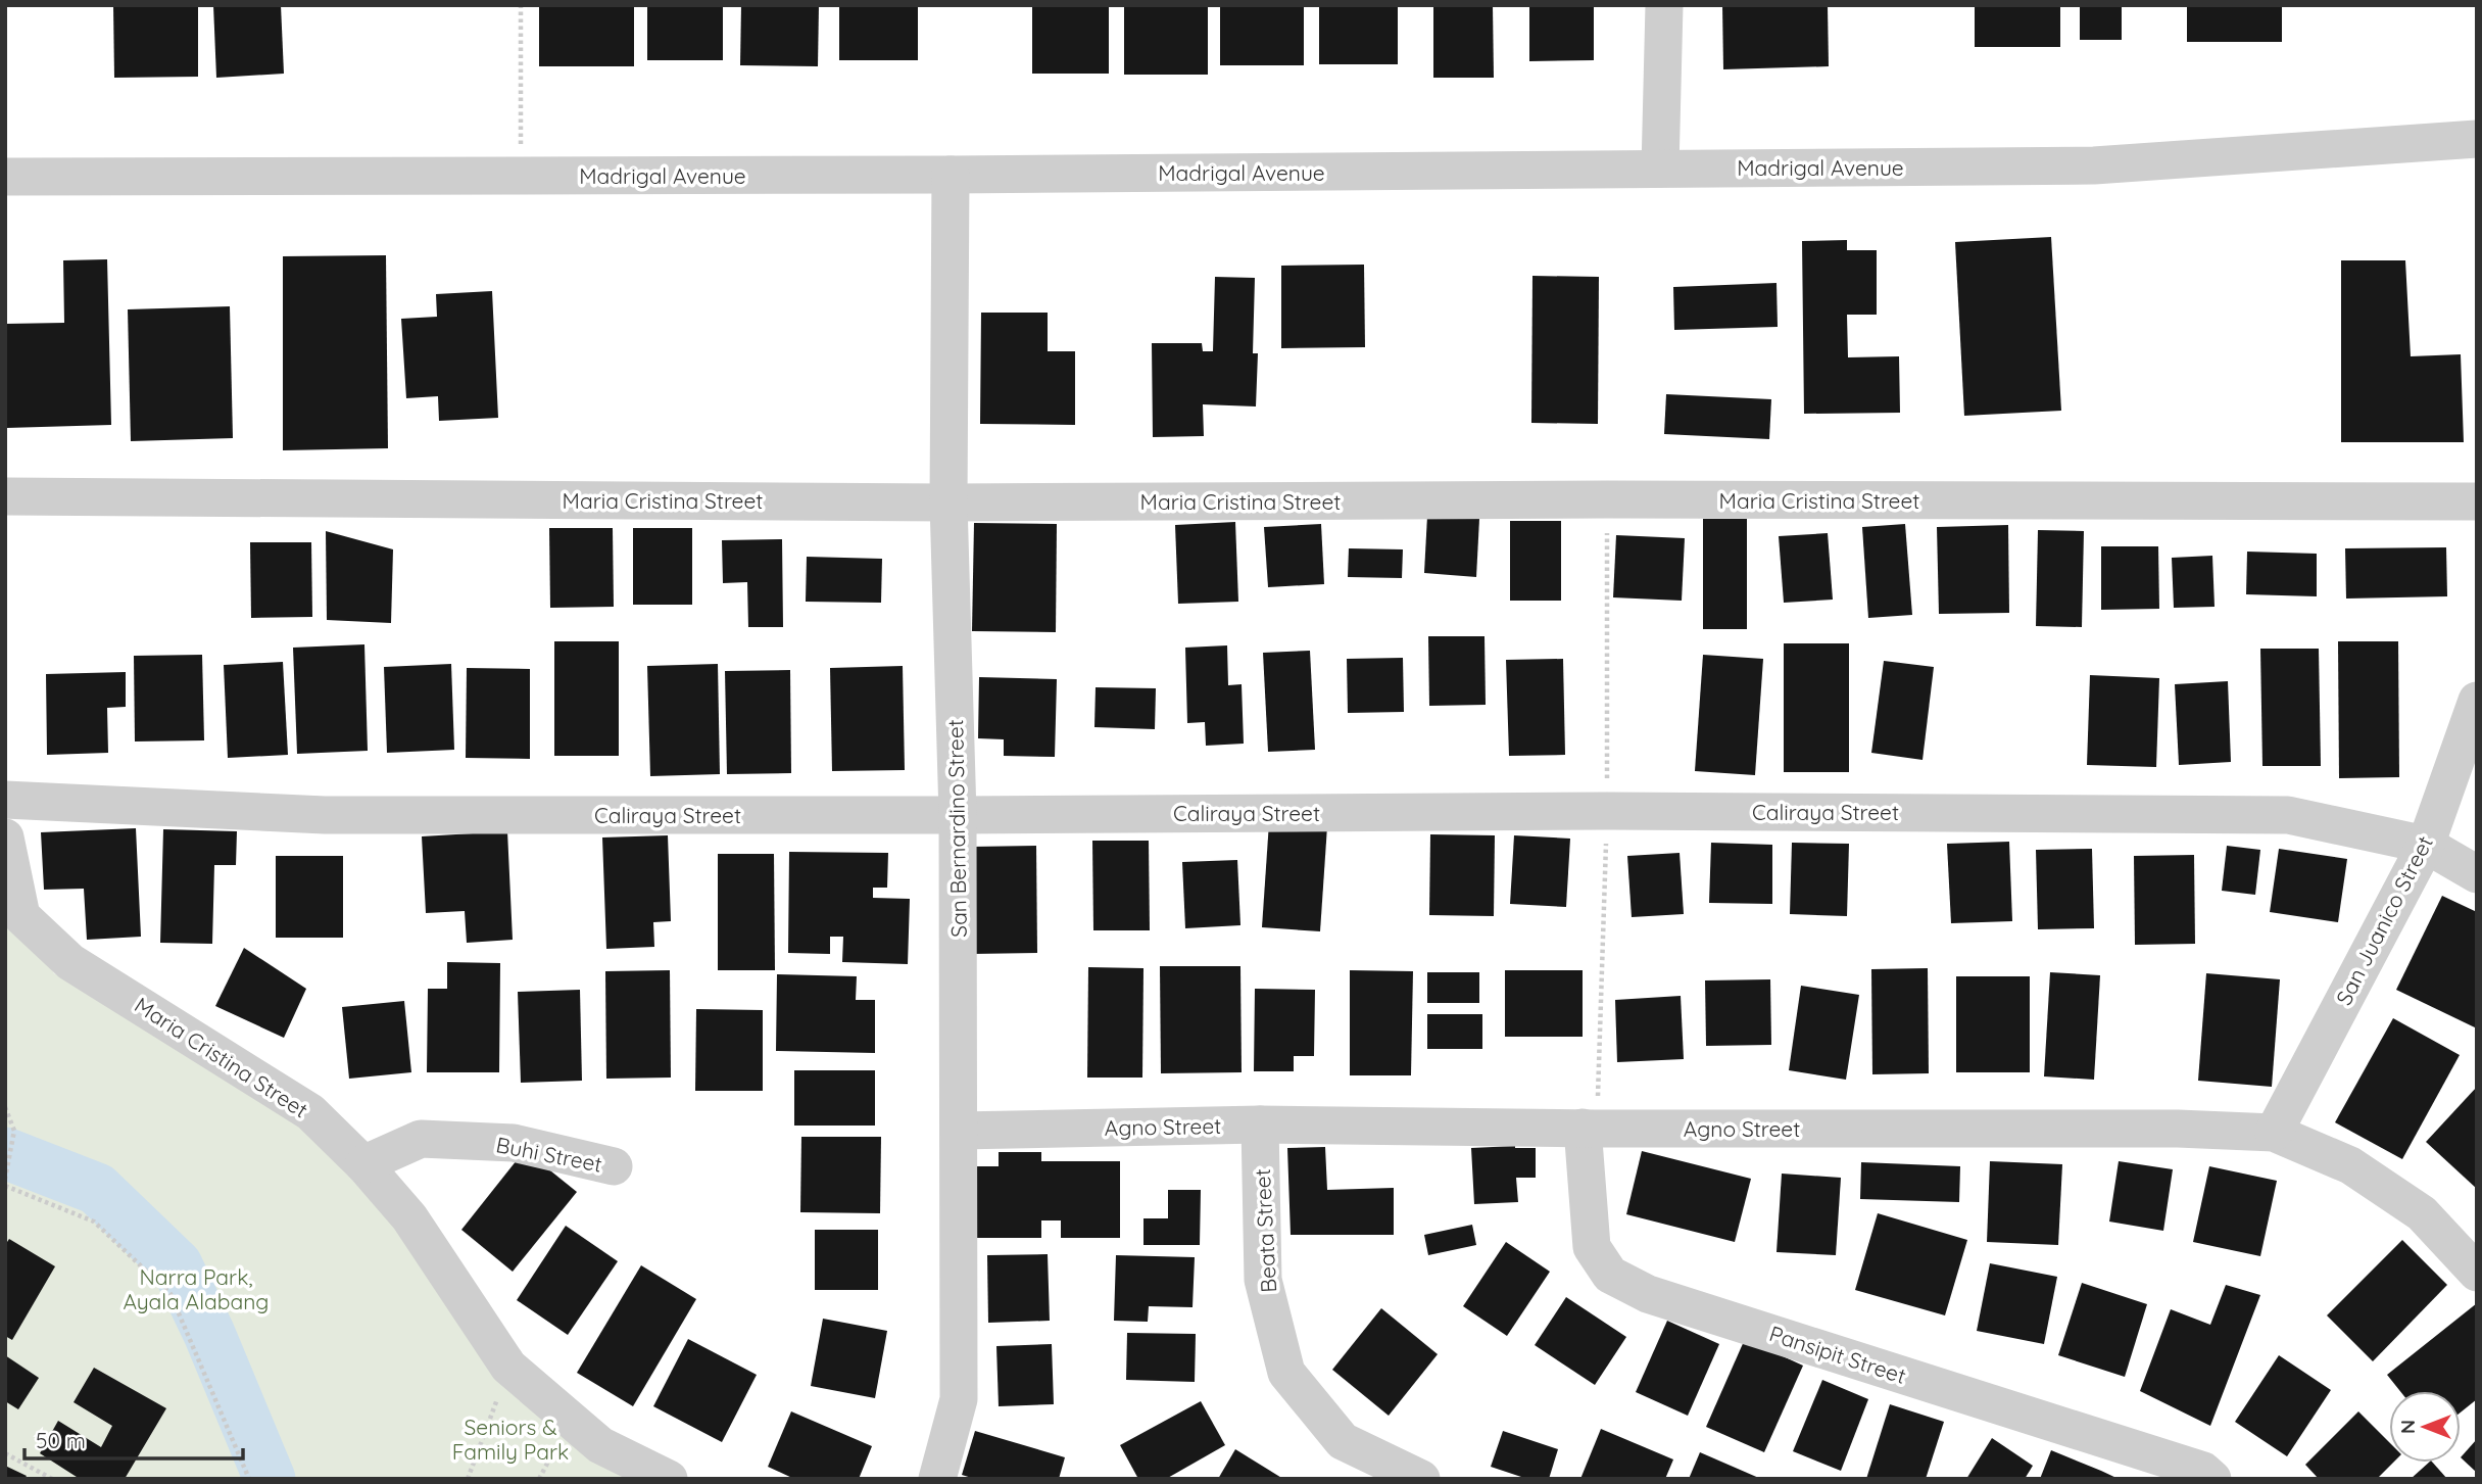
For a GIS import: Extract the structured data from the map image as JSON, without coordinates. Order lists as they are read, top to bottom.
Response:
{
  "streets": {
    "street": [
      "Madrigal Avenue",
      "Maria Cristina Street",
      "Caliraya Street",
      "San Bernardino Street",
      "San Juanico Street",
      "Agno Street",
      "Buhi Street",
      "Beata Street",
      "Pansipit Street"
    ]
  },
  "crossings": [
    ["Madrigal Avenue", "San Bernardino Street"],
    ["Maria Cristina Street", "San Bernardino Street"],
    ["Maria Cristina Street", "Buhi Street"],
    ["Caliraya Street", "San Bernardino Street"],
    ["Caliraya Street", "San Juanico Street"],
    ["San Bernardino Street", "Agno Street"],
    ["San Juanico Street", "Agno Street"],
    ["Agno Street", "Beata Street"],
    ["Agno Street", "Pansipit Street"]
  ],
  "parks": ["Narra Park, Ayala Alabang", "Seniors & Family Park"],
  "scale_bar": "50 m",
  "north": "left"
}
